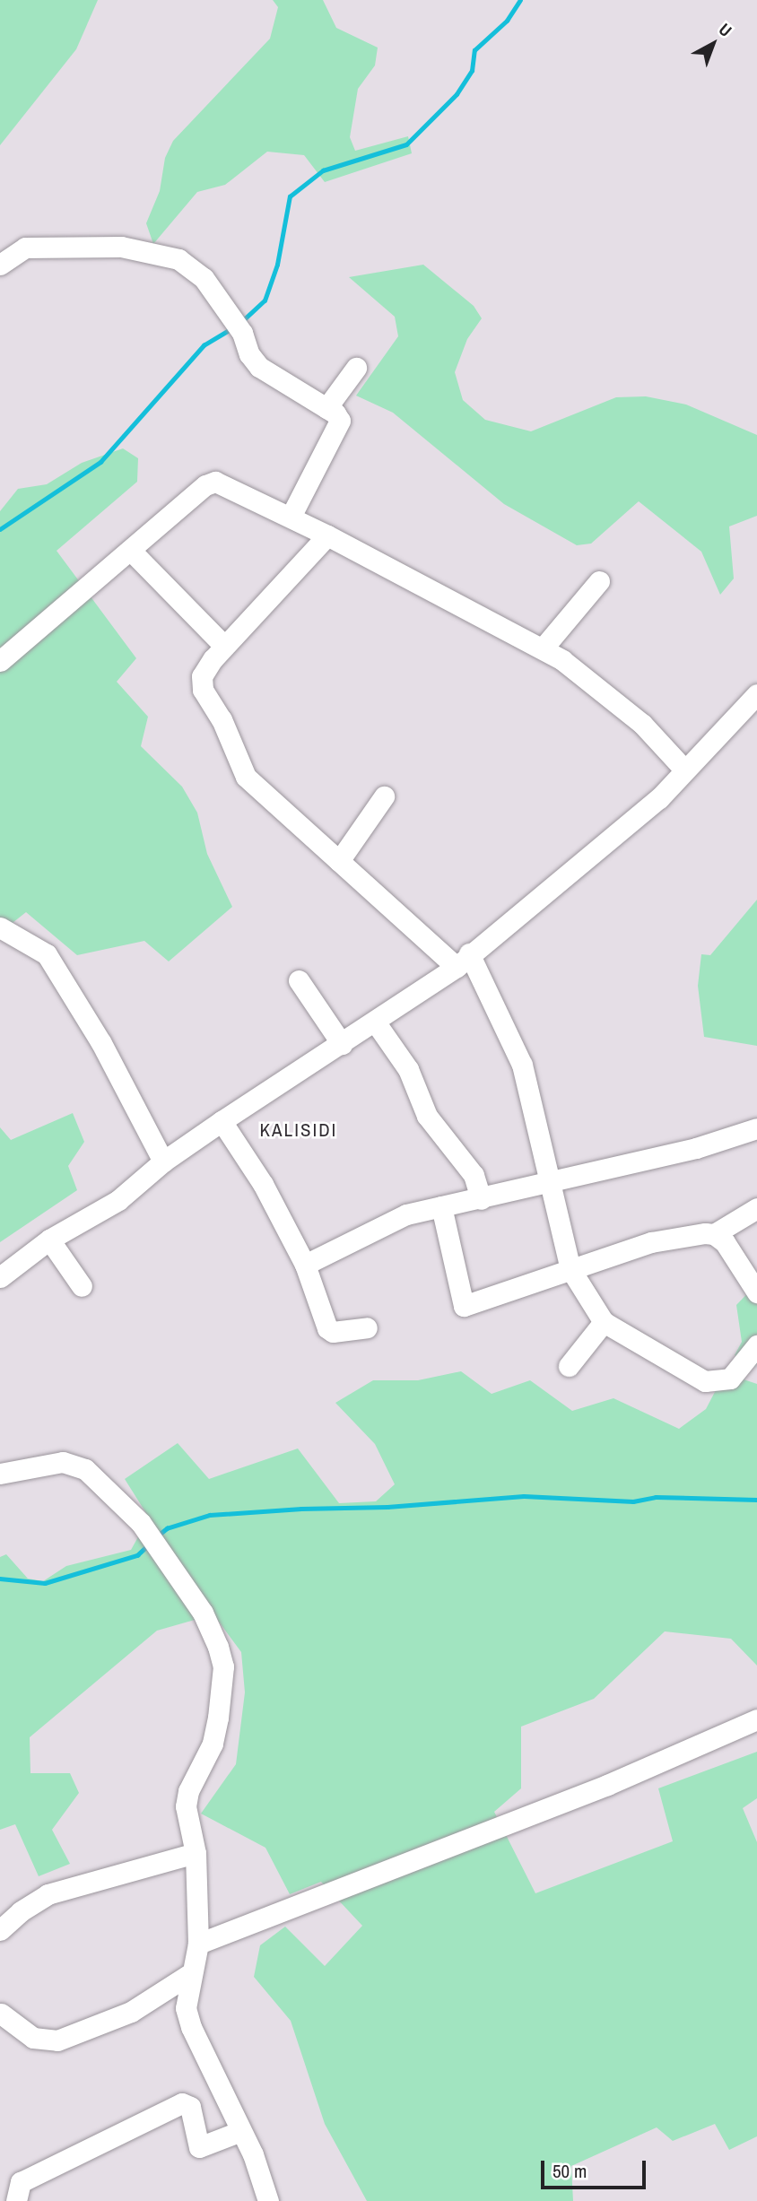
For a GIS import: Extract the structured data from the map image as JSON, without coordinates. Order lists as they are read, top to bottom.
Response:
{
  "districts": ["KALISIDI"],
  "scale_bar": "50 m",
  "north": "top right"
}
